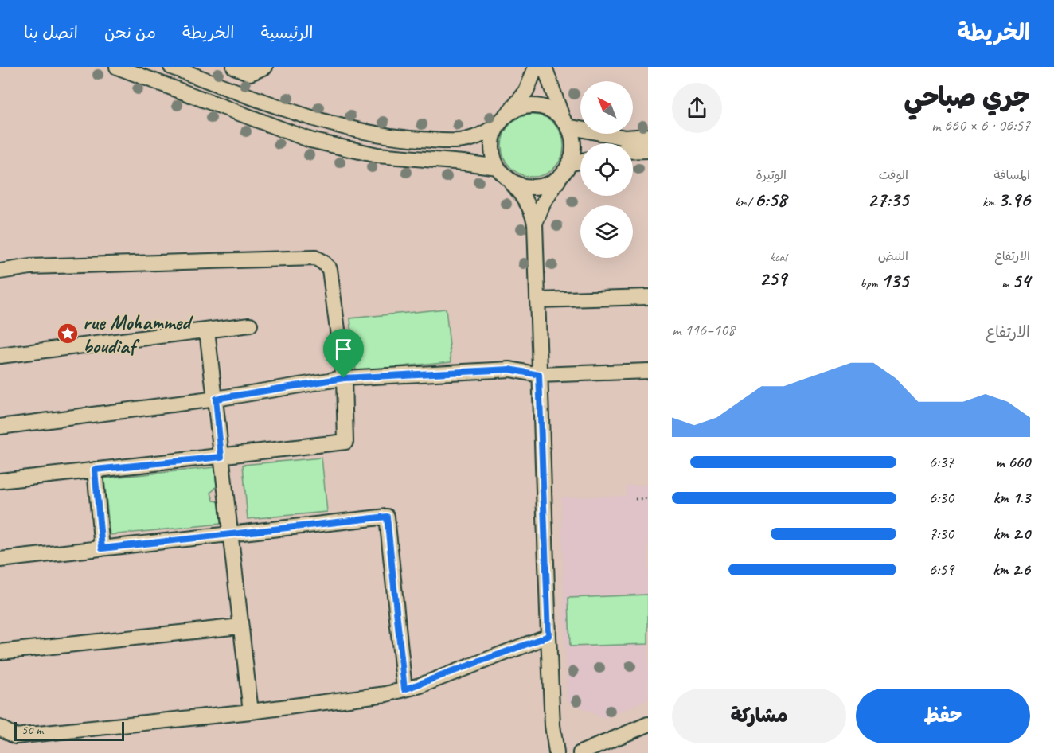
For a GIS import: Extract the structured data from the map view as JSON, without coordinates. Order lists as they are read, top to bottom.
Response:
{
  "places": {
    "place": ["rue Mohammed boudiaf"]
  },
  "scale_bar": "50 m",
  "north": "top left",
  "page": {
    "header": "الخريطة",
    "nav": [
      "الرئيسية",
      "الخريطة",
      "من نحن",
      "اتصل بنا"
    ],
    "heading": ["جري صباحي", "06:57 · 6 × 660 m"],
    "stats": [
      ["المسافة", "3.96 km"],
      ["الوقت", "27:35"],
      ["الوتيرة", "6:58 /km"],
      ["الارتفاع", "54 m"],
      ["النبض", "135 bpm"],
      ["kcal", "259"]
    ],
    "chart": ["الارتفاع", "108–116 m"],
    "list": [
      {
        "name": "660 m",
        "note": "6:37"
      },
      {
        "name": "1.3 km",
        "note": "6:30"
      },
      {
        "name": "2.0 km",
        "note": "7:30"
      },
      {
        "name": "2.6 km",
        "note": "6:59"
      }
    ],
    "buttons": ["حفظ", "مشاركة"],
    "scale": "50 m"
  }
}
